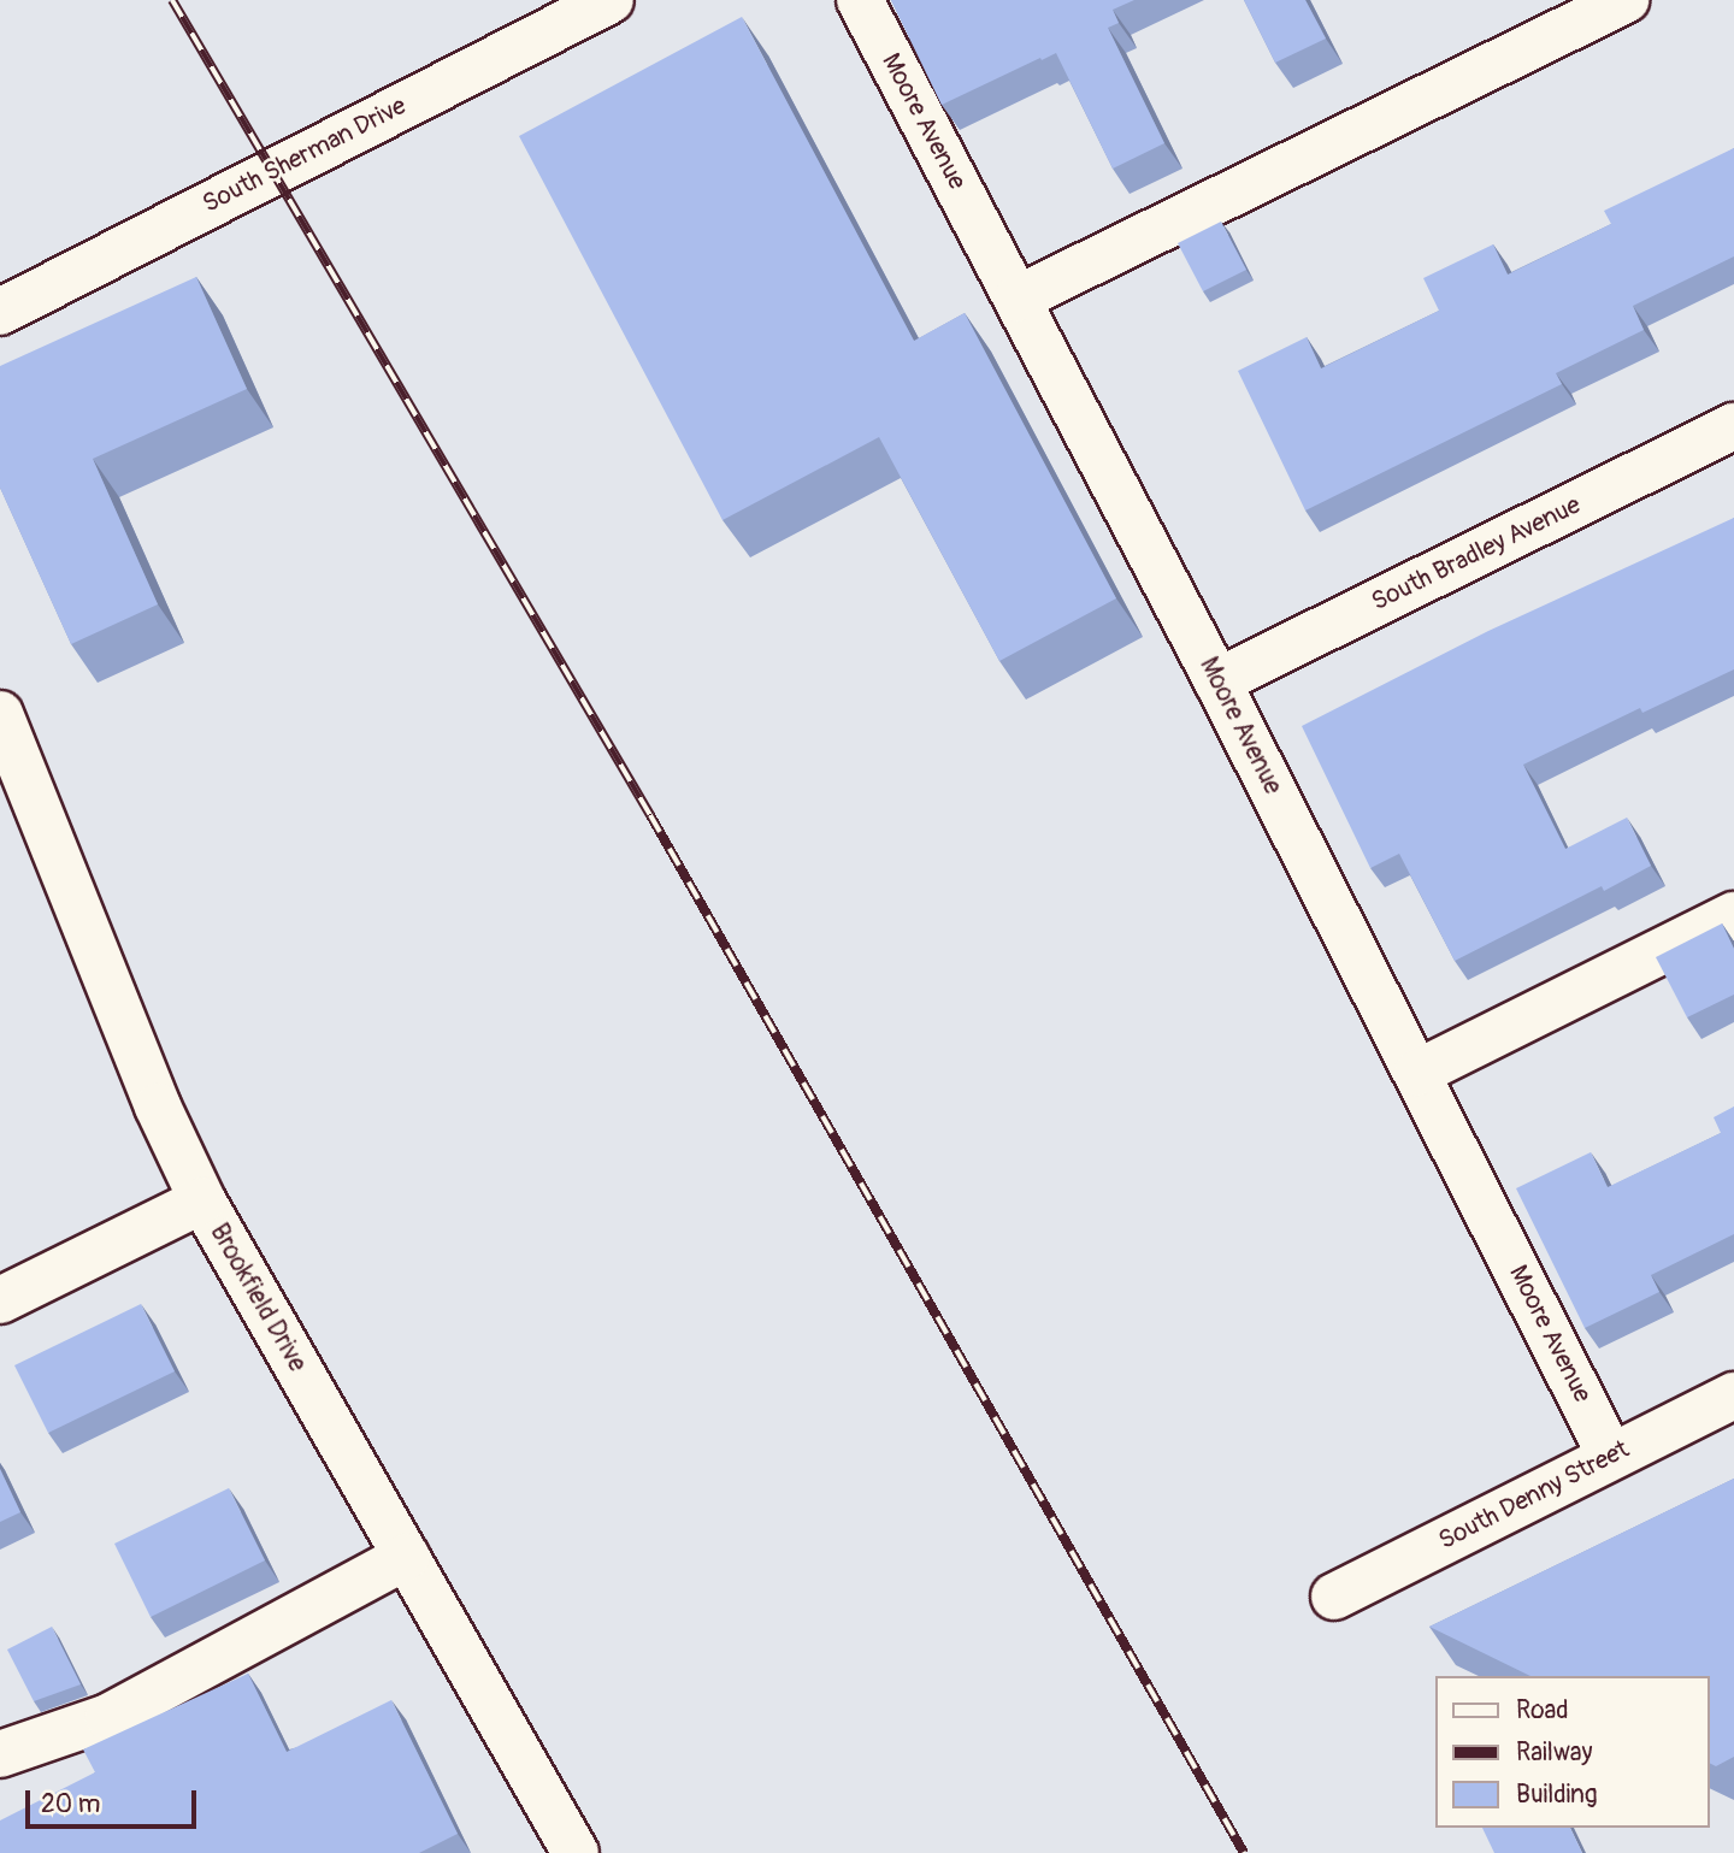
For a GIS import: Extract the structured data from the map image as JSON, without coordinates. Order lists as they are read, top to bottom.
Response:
{
  "streets": {
    "street": [
      "Moore Avenue",
      "South Sherman Drive",
      "South Bradley Avenue",
      "Brookfield Drive",
      "South Denny Street"
    ]
  },
  "crossings": [
    ["Moore Avenue", "South Bradley Avenue"],
    ["Moore Avenue", "South Denny Street"]
  ],
  "legend": ["Road", "Railway", "Building"],
  "scale_bar": "20 m"
}
